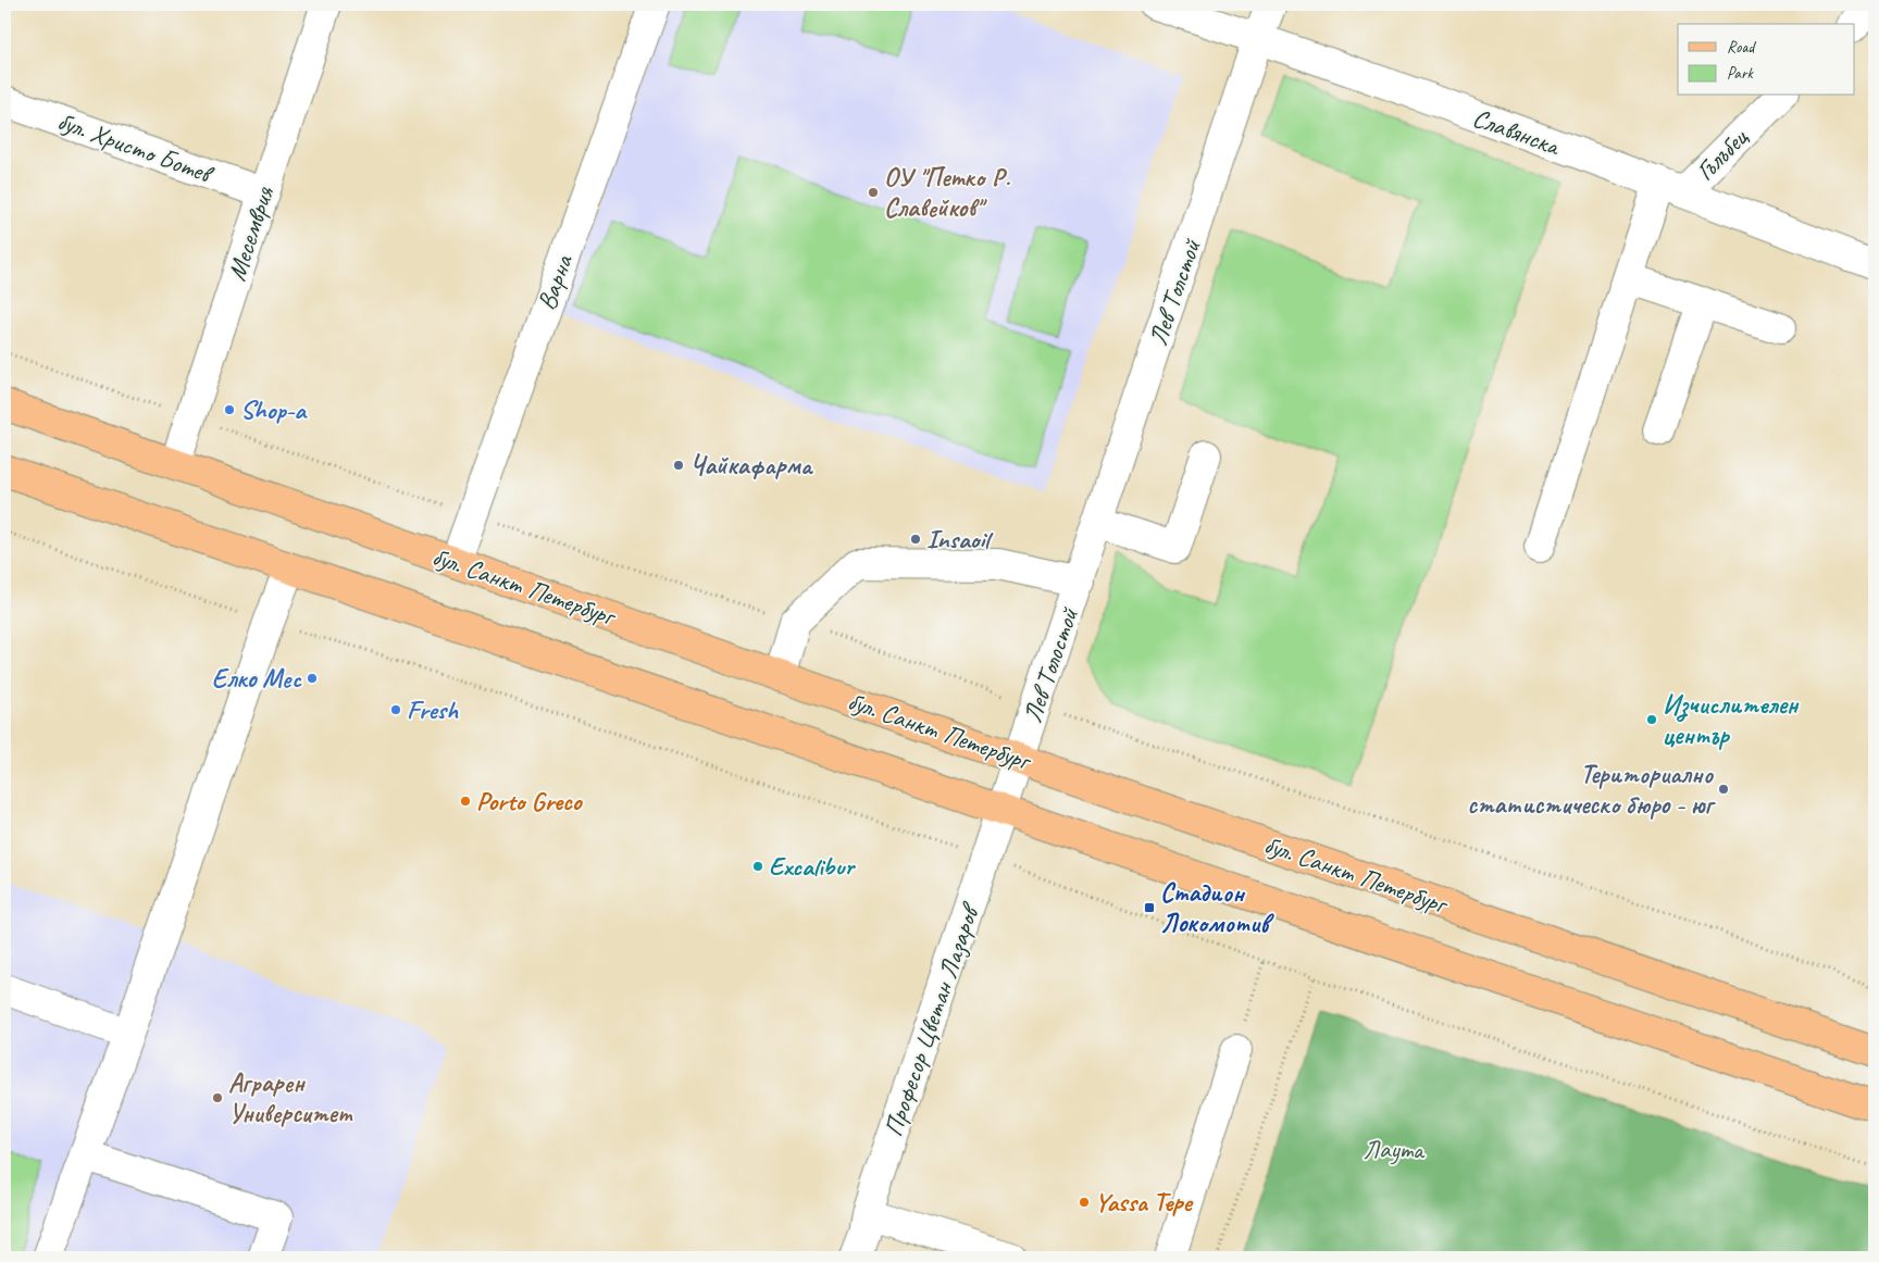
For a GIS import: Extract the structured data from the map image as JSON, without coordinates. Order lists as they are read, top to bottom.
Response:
{
  "streets": {
    "main road": ["бул. Санкт Петербург"],
    "street": [
      "Славянска",
      "бул. Христо Ботев",
      "Гълъбец",
      "Месемврия",
      "Варна",
      "Лев Толстой",
      "Лев Толостой",
      "Професор Цветан Лазаров"
    ]
  },
  "crossings": [
    ["Славянска", "Гълъбец"],
    ["Славянска", "Лев Толстой"],
    ["бул. Христо Ботев", "Месемврия"],
    ["Месемврия", "бул. Санкт Петербург"],
    ["Варна", "бул. Санкт Петербург"],
    ["Лев Толстой", "Лев Толостой"],
    ["бул. Санкт Петербург", "Лев Толостой"],
    ["бул. Санкт Петербург", "Професор Цветан Лазаров"],
    ["Лев Толостой", "Професор Цветан Лазаров"]
  ],
  "parks": ["Лаута"],
  "places": {
    "other": [
      "ОУ \"Петко Р. Славейков\"",
      "Shop-a",
      "Чайкафарма",
      "Insaoil",
      "Елко Мес",
      "Fresh",
      "Изчислителен център",
      "Териториално статистическо бюро - юг",
      "Porto Greco",
      "Excalibur",
      "Аграрен Университет",
      "Yassa Tepe"
    ],
    "transit": ["Стадион Локомотив"]
  },
  "legend": ["Road", "Park"]
}
